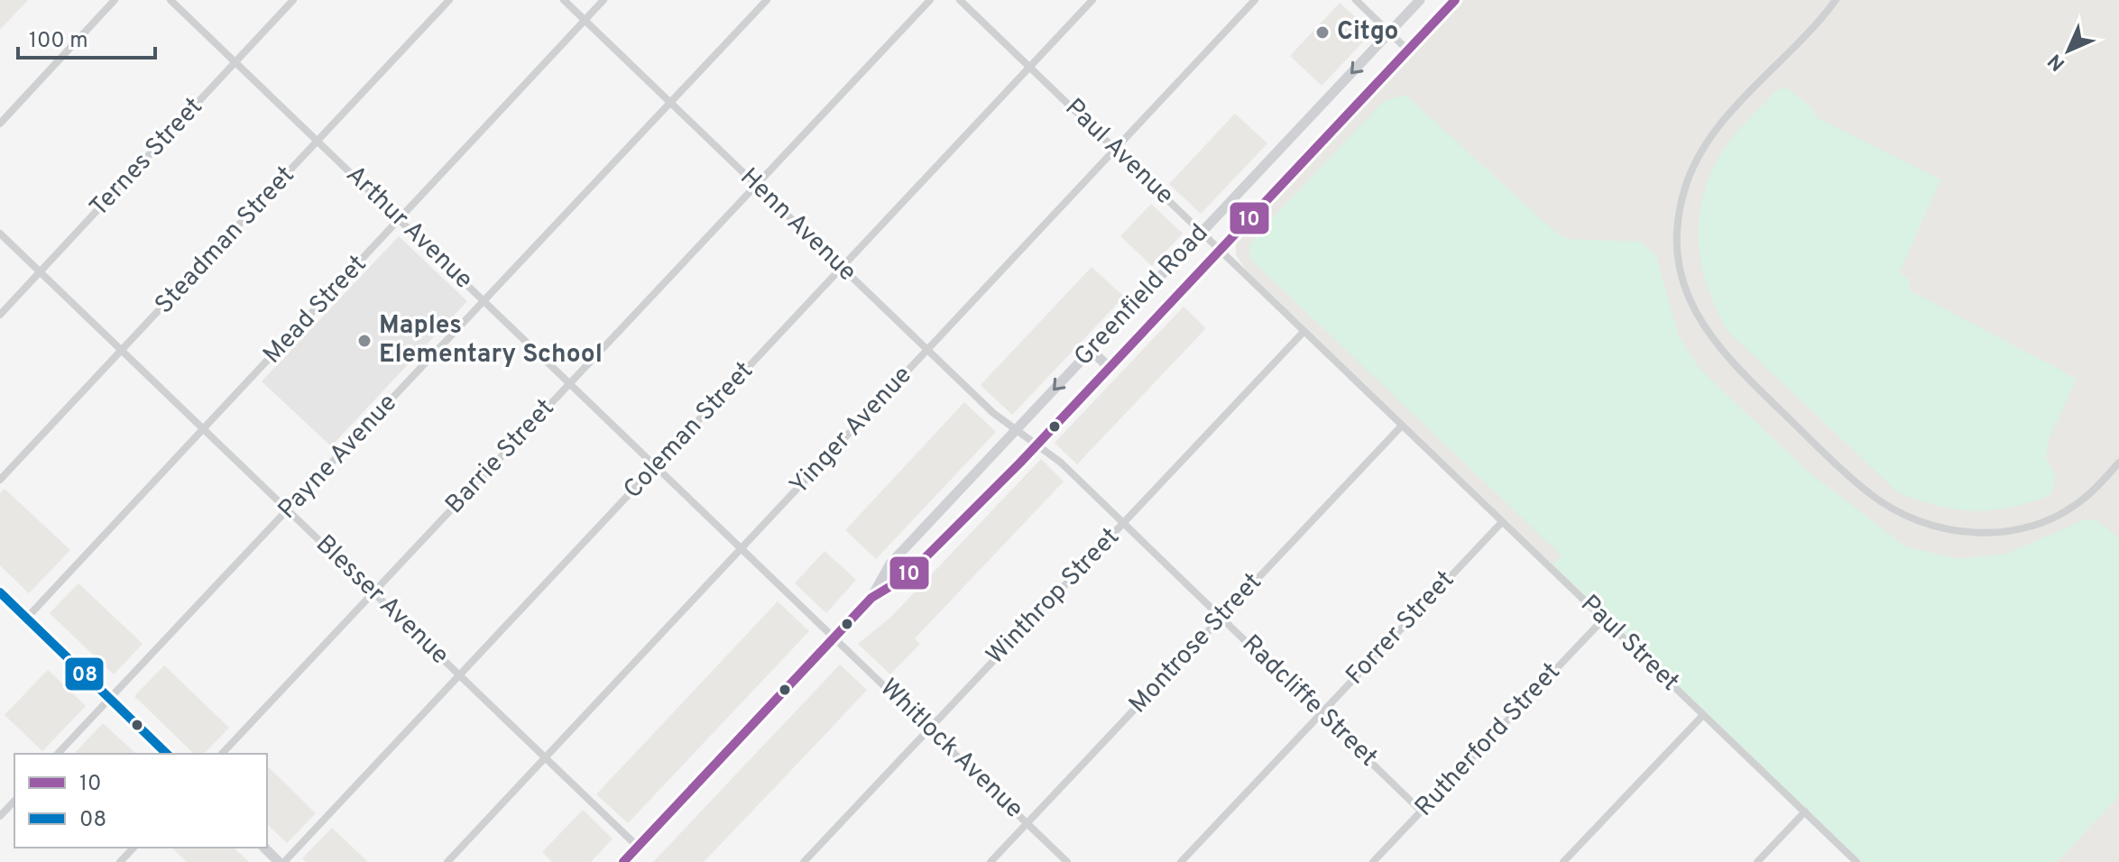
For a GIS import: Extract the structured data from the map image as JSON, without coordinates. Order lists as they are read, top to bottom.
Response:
{
  "streets": {
    "main road": ["Greenfield Road"],
    "street": [
      "Paul Avenue",
      "Ternes Street",
      "Henn Avenue",
      "Arthur Avenue",
      "Steadman Street",
      "Mead Street",
      "Coleman Street",
      "Yinger Avenue",
      "Payne Avenue",
      "Barrie Street",
      "Winthrop Street",
      "Blesser Avenue",
      "Forrer Street",
      "Montrose Street",
      "Paul Street",
      "Radcliffe Street",
      "Rutherford Street",
      "Whitlock Avenue"
    ]
  },
  "crossings": [
    ["Paul Avenue", "Greenfield Road"],
    ["Paul Avenue", "Coleman Street"],
    ["Paul Avenue", "Yinger Avenue"],
    ["Paul Avenue", "Winthrop Street"],
    ["Paul Avenue", "Montrose Street"],
    ["Paul Avenue", "Paul Street"],
    ["Ternes Street", "Arthur Avenue"],
    ["Ternes Street", "Blesser Avenue"],
    ["Henn Avenue", "Greenfield Road"],
    ["Henn Avenue", "Mead Street"],
    ["Henn Avenue", "Coleman Street"],
    ["Henn Avenue", "Yinger Avenue"],
    ["Henn Avenue", "Payne Avenue"],
    ["Henn Avenue", "Barrie Street"],
    ["Henn Avenue", "Radcliffe Street"],
    ["Arthur Avenue", "Steadman Street"],
    ["Arthur Avenue", "Greenfield Road"],
    ["Arthur Avenue", "Mead Street"],
    ["Arthur Avenue", "Coleman Street"],
    ["Arthur Avenue", "Yinger Avenue"],
    ["Arthur Avenue", "Payne Avenue"],
    ["Arthur Avenue", "Barrie Street"],
    ["Arthur Avenue", "Whitlock Avenue"],
    ["Steadman Street", "Blesser Avenue"],
    ["Greenfield Road", "Blesser Avenue"],
    ["Greenfield Road", "Radcliffe Street"],
    ["Greenfield Road", "Whitlock Avenue"],
    ["Mead Street", "Blesser Avenue"],
    ["Coleman Street", "Blesser Avenue"],
    ["Yinger Avenue", "Blesser Avenue"],
    ["Payne Avenue", "Blesser Avenue"],
    ["Barrie Street", "Blesser Avenue"],
    ["Winthrop Street", "Radcliffe Street"],
    ["Winthrop Street", "Whitlock Avenue"],
    ["Forrer Street", "Paul Street"],
    ["Forrer Street", "Radcliffe Street"],
    ["Montrose Street", "Paul Street"],
    ["Montrose Street", "Radcliffe Street"],
    ["Montrose Street", "Whitlock Avenue"],
    ["Paul Street", "Rutherford Street"],
    ["Radcliffe Street", "Rutherford Street"]
  ],
  "places": ["Citgo", "Maples Elementary School"],
  "lines": ["transit line 10", "transit line 08"],
  "legend": ["10", "08"],
  "scale_bar": "100 m",
  "north": "bottom left"
}
